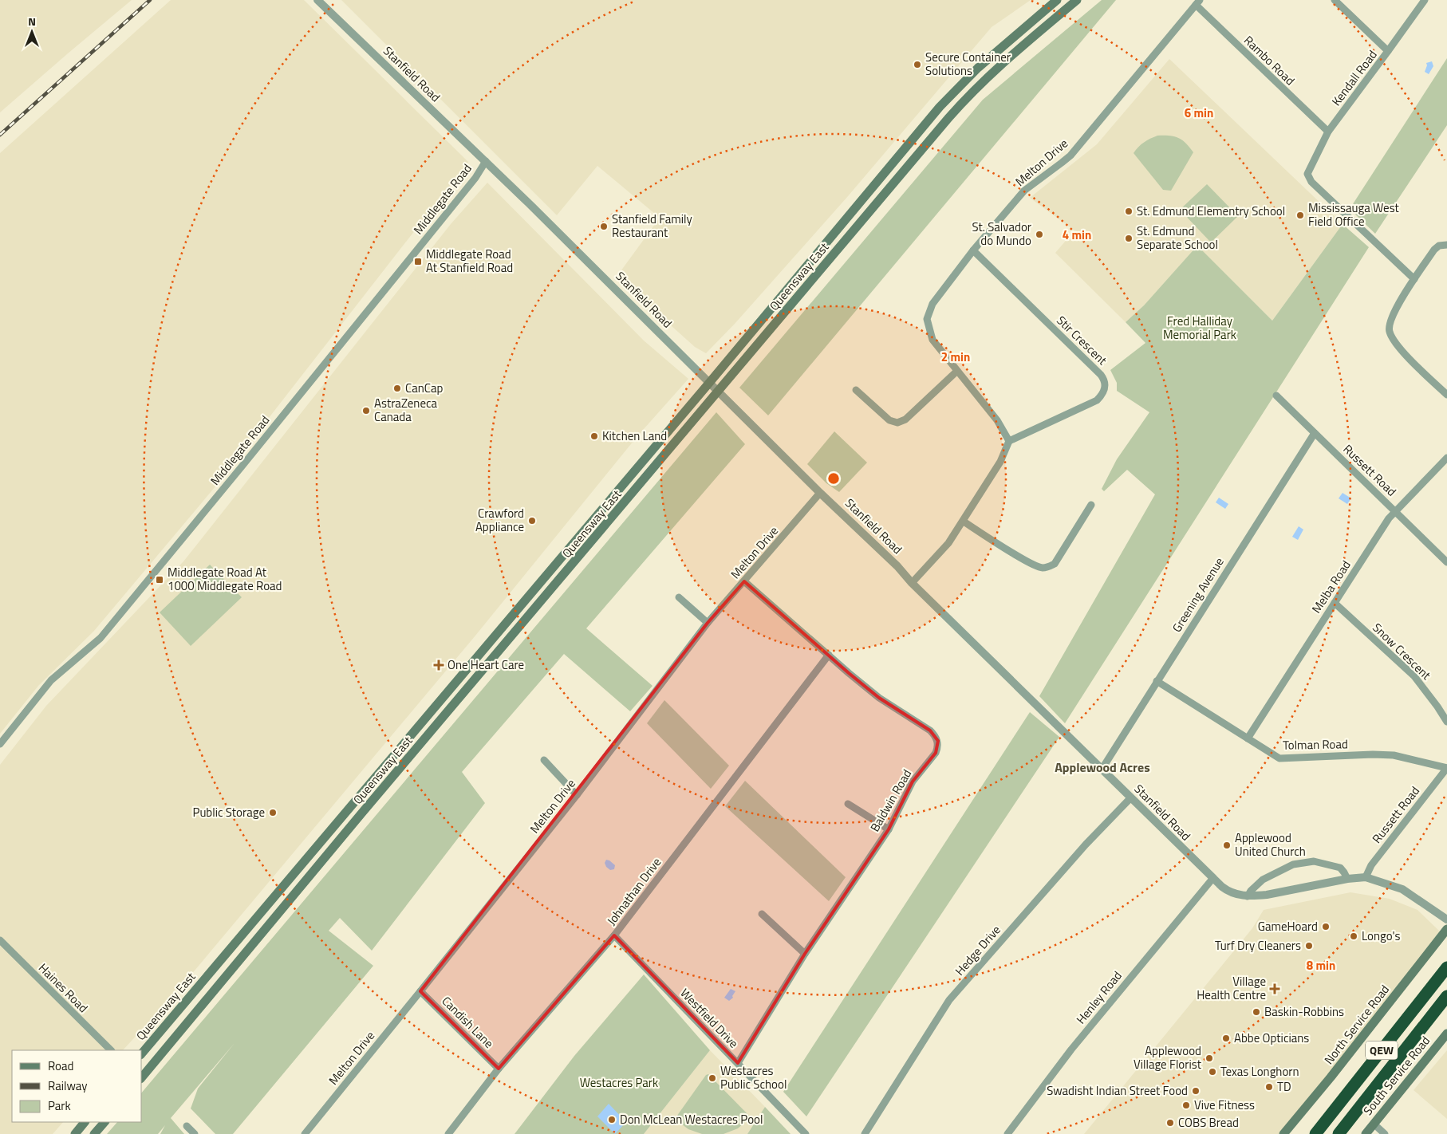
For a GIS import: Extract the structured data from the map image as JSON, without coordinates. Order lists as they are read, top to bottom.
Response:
{
  "streets": {
    "highway": ["QEW"],
    "main road": ["Queensway East", "North Service Road", "South Service Road"],
    "street": [
      "Rambo Road",
      "Stanfield Road",
      "Kendall Road",
      "Melton Drive",
      "Middlegate Road",
      "Stir Crescent",
      "Russett Road",
      "Melba Road",
      "Greening Avenue",
      "Snow Crescent",
      "Tolman Road",
      "Baldwin Road",
      "Johnathan Drive",
      "Hedge Drive",
      "Haines Road",
      "Henley Road",
      "Westfield Drive",
      "Candish Lane"
    ]
  },
  "crossings": [
    ["Rambo Road", "Kendall Road"],
    ["Rambo Road", "Melton Drive"],
    ["Stanfield Road", "Melton Drive"],
    ["Stanfield Road", "Middlegate Road"],
    ["Stanfield Road", "Queensway East"],
    ["Stanfield Road", "Russett Road"],
    ["Stanfield Road", "Greening Avenue"],
    ["Stanfield Road", "Hedge Drive"],
    ["Stanfield Road", "Henley Road"],
    ["Melton Drive", "Stir Crescent"],
    ["Melton Drive", "Baldwin Road"],
    ["Melton Drive", "Candish Lane"],
    ["Russett Road", "Melba Road"],
    ["Russett Road", "Greening Avenue"],
    ["Russett Road", "Tolman Road"],
    ["Melba Road", "Snow Crescent"],
    ["Melba Road", "Tolman Road"],
    ["Greening Avenue", "Tolman Road"],
    ["Baldwin Road", "Johnathan Drive"],
    ["Baldwin Road", "Westfield Drive"],
    ["Johnathan Drive", "Westfield Drive"],
    ["Johnathan Drive", "Candish Lane"]
  ],
  "districts": ["Applewood Acres"],
  "parks": ["Fred Halliday Memorial Park", "Westacres Park"],
  "places": {
    "other": [
      "Secure Container Solutions",
      "St. Edmund Elementry School",
      "Mississauga West Field Office",
      "Stanfield Family Restaurant",
      "St. Salvador do Mundo",
      "St. Edmund Separate School",
      "CanCap",
      "AstraZeneca Canada",
      "Kitchen Land",
      "Crawford Appliance",
      "Public Storage",
      "Applewood United Church",
      "GameHoard",
      "Longo's",
      "Turf Dry Cleaners",
      "Baskin-Robbins",
      "Abbe Opticians",
      "Applewood Village Florist",
      "Texas Longhorn",
      "Westacres Public School",
      "TD",
      "Swadisht Indian Street Food",
      "Vive Fitness",
      "Don McLean Westacres Pool",
      "COBS Bread"
    ],
    "transit": ["Middlegate Road At Stanfield Road", "Middlegate Road At 1000 Middlegate Road"],
    "health": ["One Heart Care", "Village Health Centre"]
  },
  "legend": ["Road", "Railway", "Park"],
  "north": "top",
  "rings": [
    "6 min",
    "4 min",
    "2 min",
    "8 min"
  ]
}
